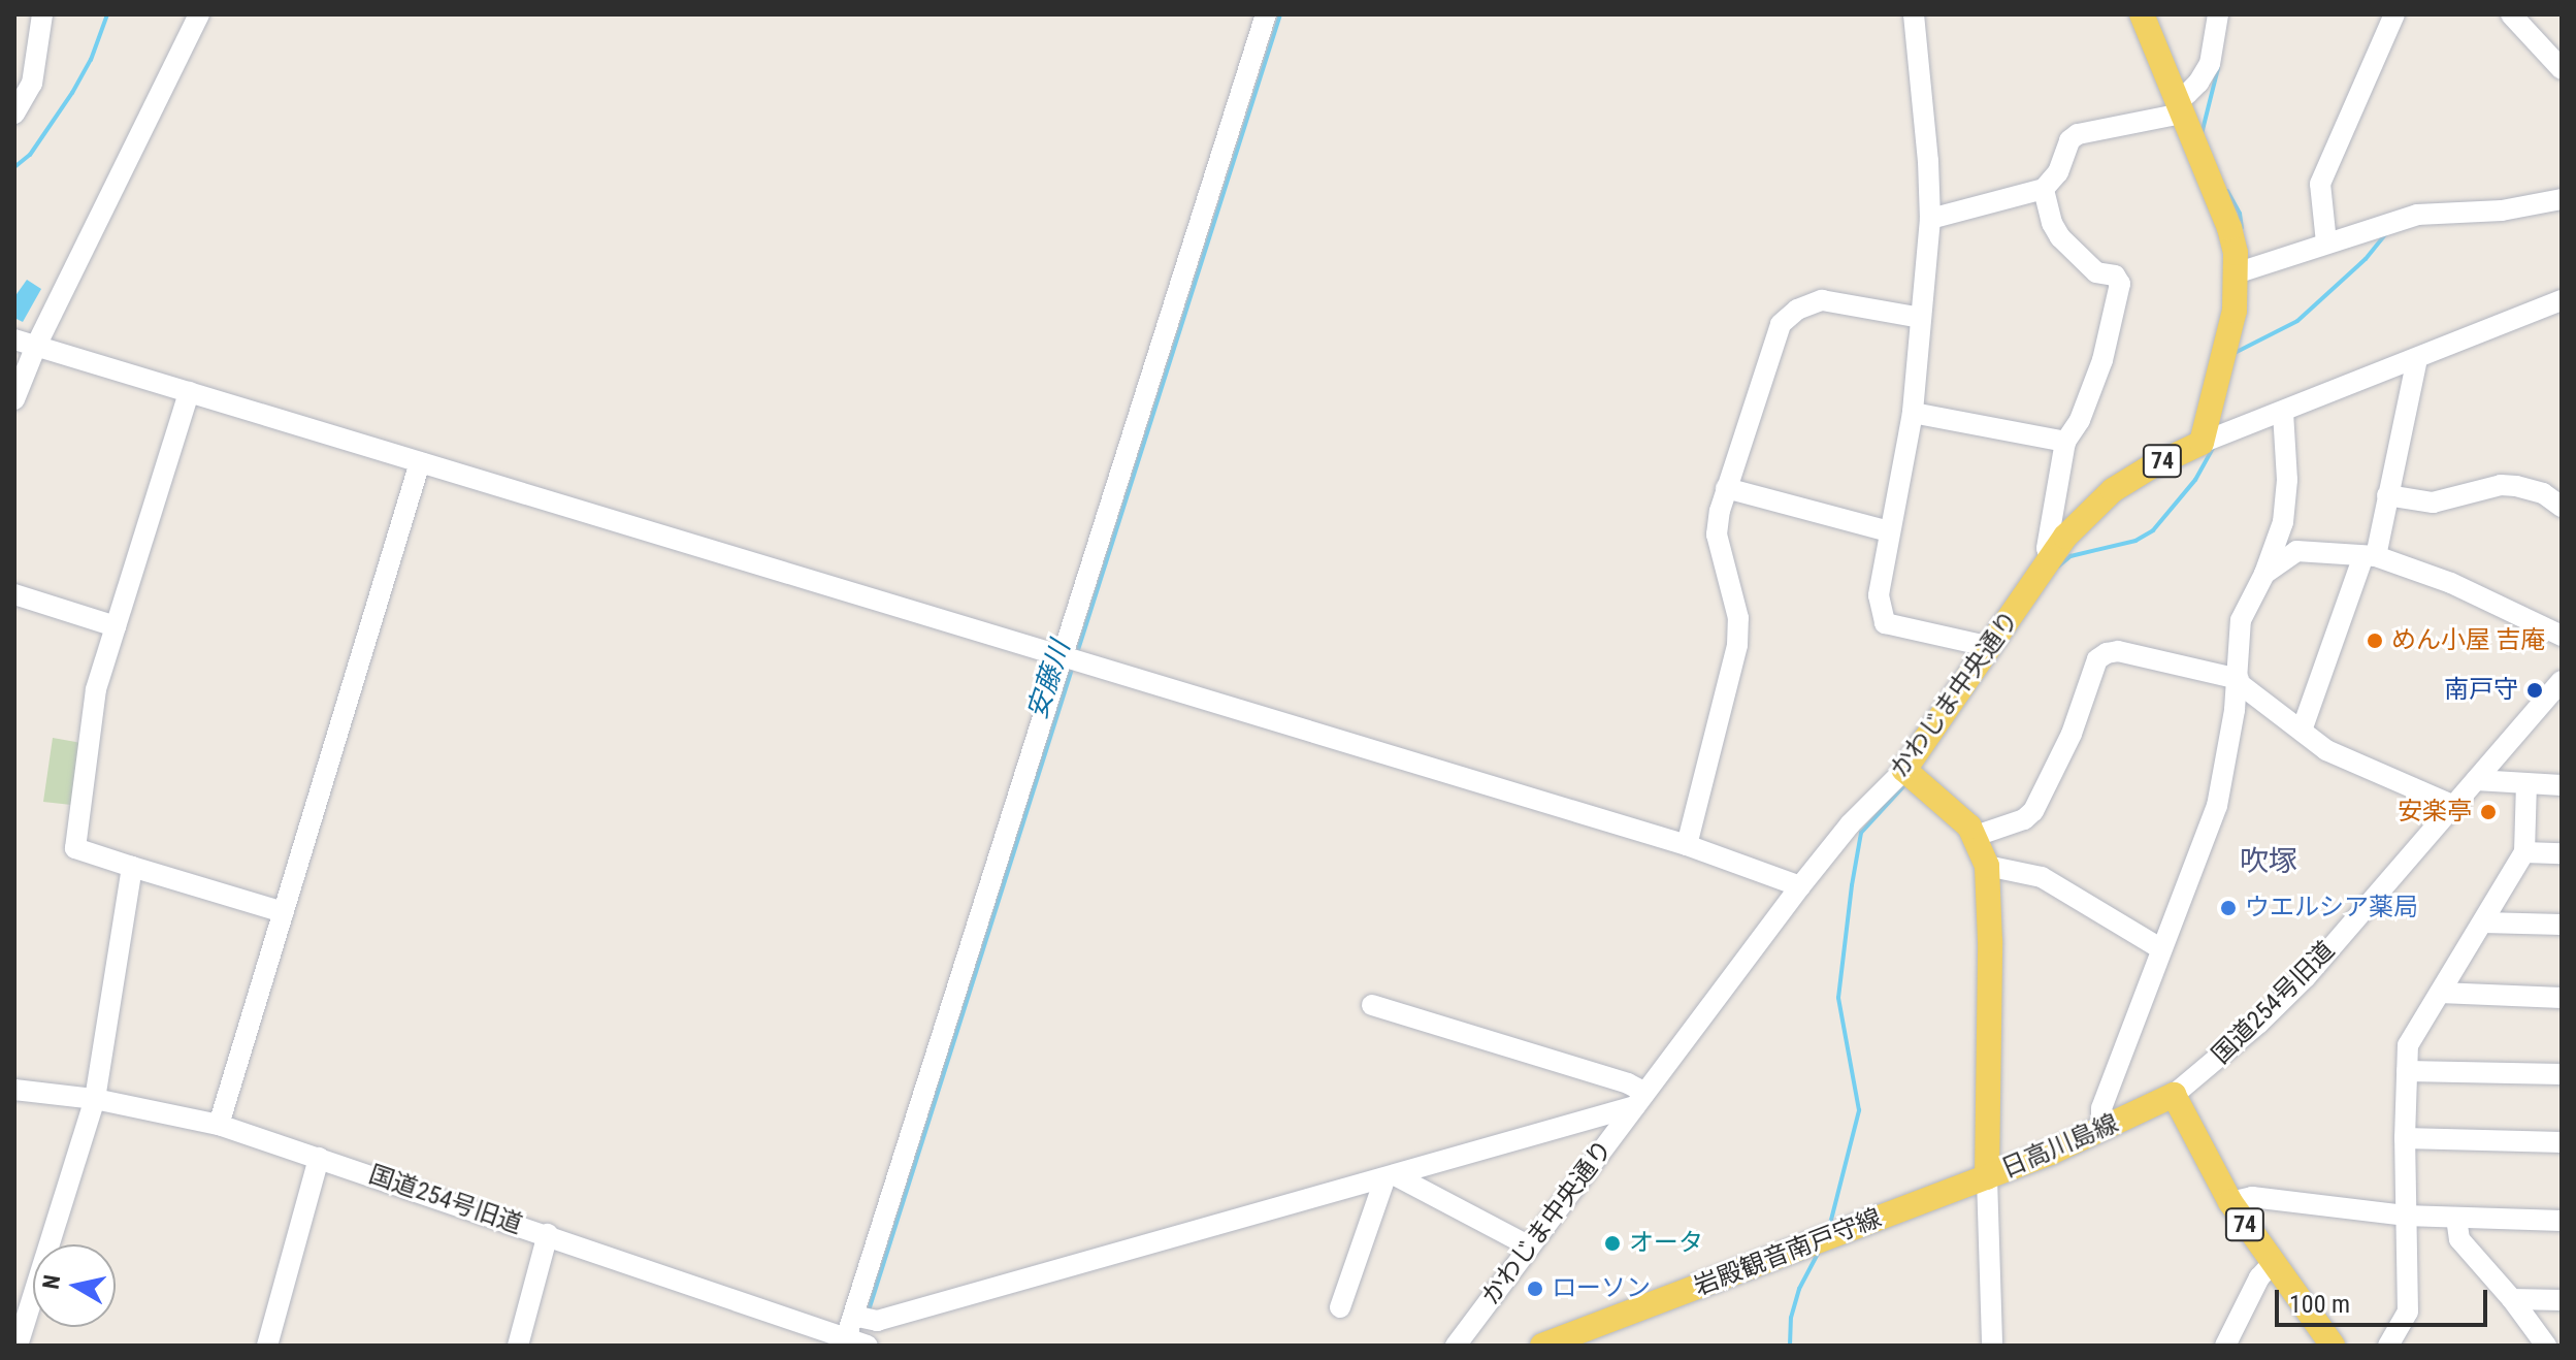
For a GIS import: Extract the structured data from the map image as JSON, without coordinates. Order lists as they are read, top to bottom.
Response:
{
  "streets": {
    "main road": [
      "74",
      "かわじま中央通り",
      "日高川島線",
      "岩殿観音南戸守線"
    ],
    "street": ["国道254号旧道"]
  },
  "crossings": [
    ["74", "かわじま中央通り"],
    ["74", "国道254号旧道"],
    ["74", "日高川島線"],
    ["かわじま中央通り", "日高川島線"],
    ["国道254号旧道", "日高川島線"],
    ["日高川島線", "岩殿観音南戸守線"]
  ],
  "districts": ["吹塚"],
  "water": ["安藤川"],
  "places": [
    "めん小屋 吉庵",
    "南戸守",
    "安楽亭",
    "ウエルシア薬局",
    "オータ",
    "ローソン"
  ],
  "scale_bar": "100 m",
  "north": "left"
}
